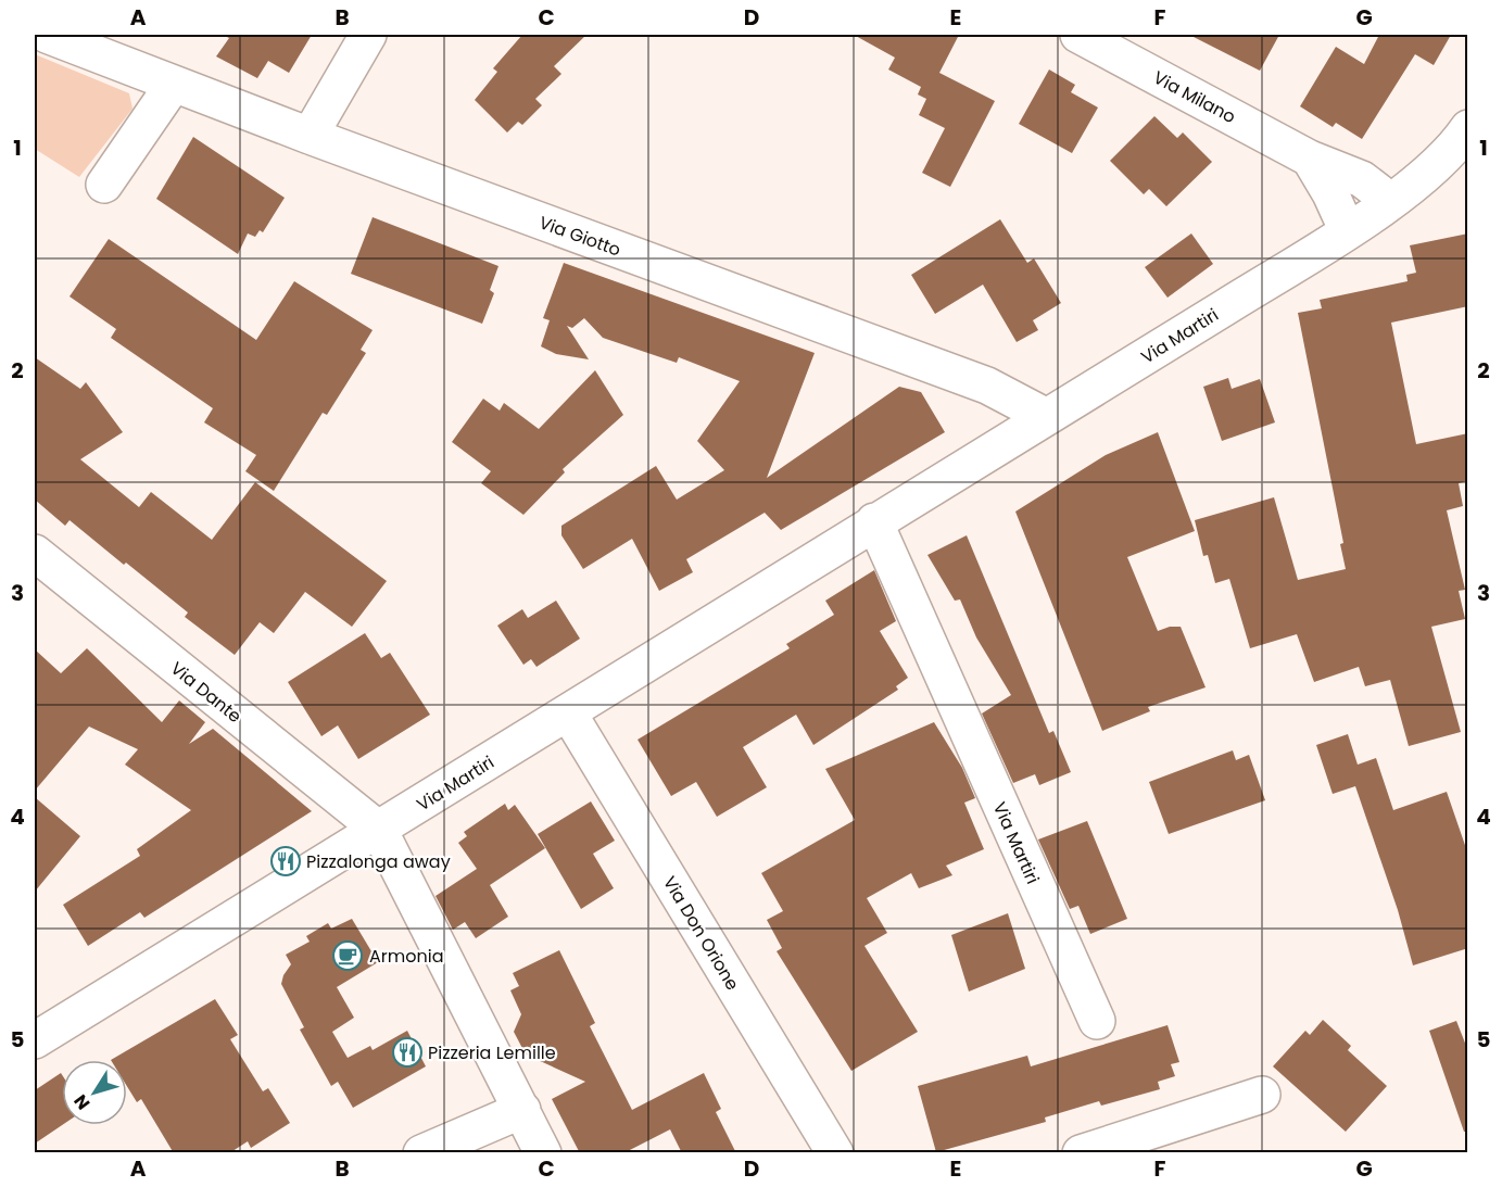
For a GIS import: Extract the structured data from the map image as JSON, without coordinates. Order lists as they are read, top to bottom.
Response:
{
  "streets": {
    "street": [
      "Via Milano",
      "Via Giotto",
      "Via Martiri",
      "Via Dante",
      "Via Don Orione"
    ]
  },
  "crossings": [
    ["Via Milano", "Via Martiri"],
    ["Via Giotto", "Via Martiri"],
    ["Via Martiri", "Via Dante"],
    ["Via Martiri", "Via Don Orione"]
  ],
  "places": {
    "restaurant": ["Pizzalonga away", "Pizzeria Lemille"],
    "cafe": ["Armonia"]
  },
  "north": "bottom left",
  "grid": {
    "columns": [
      "A",
      "B",
      "C",
      "D",
      "E",
      "F",
      "G"
    ],
    "rows": [
      "1",
      "2",
      "3",
      "4",
      "5"
    ]
  }
}
